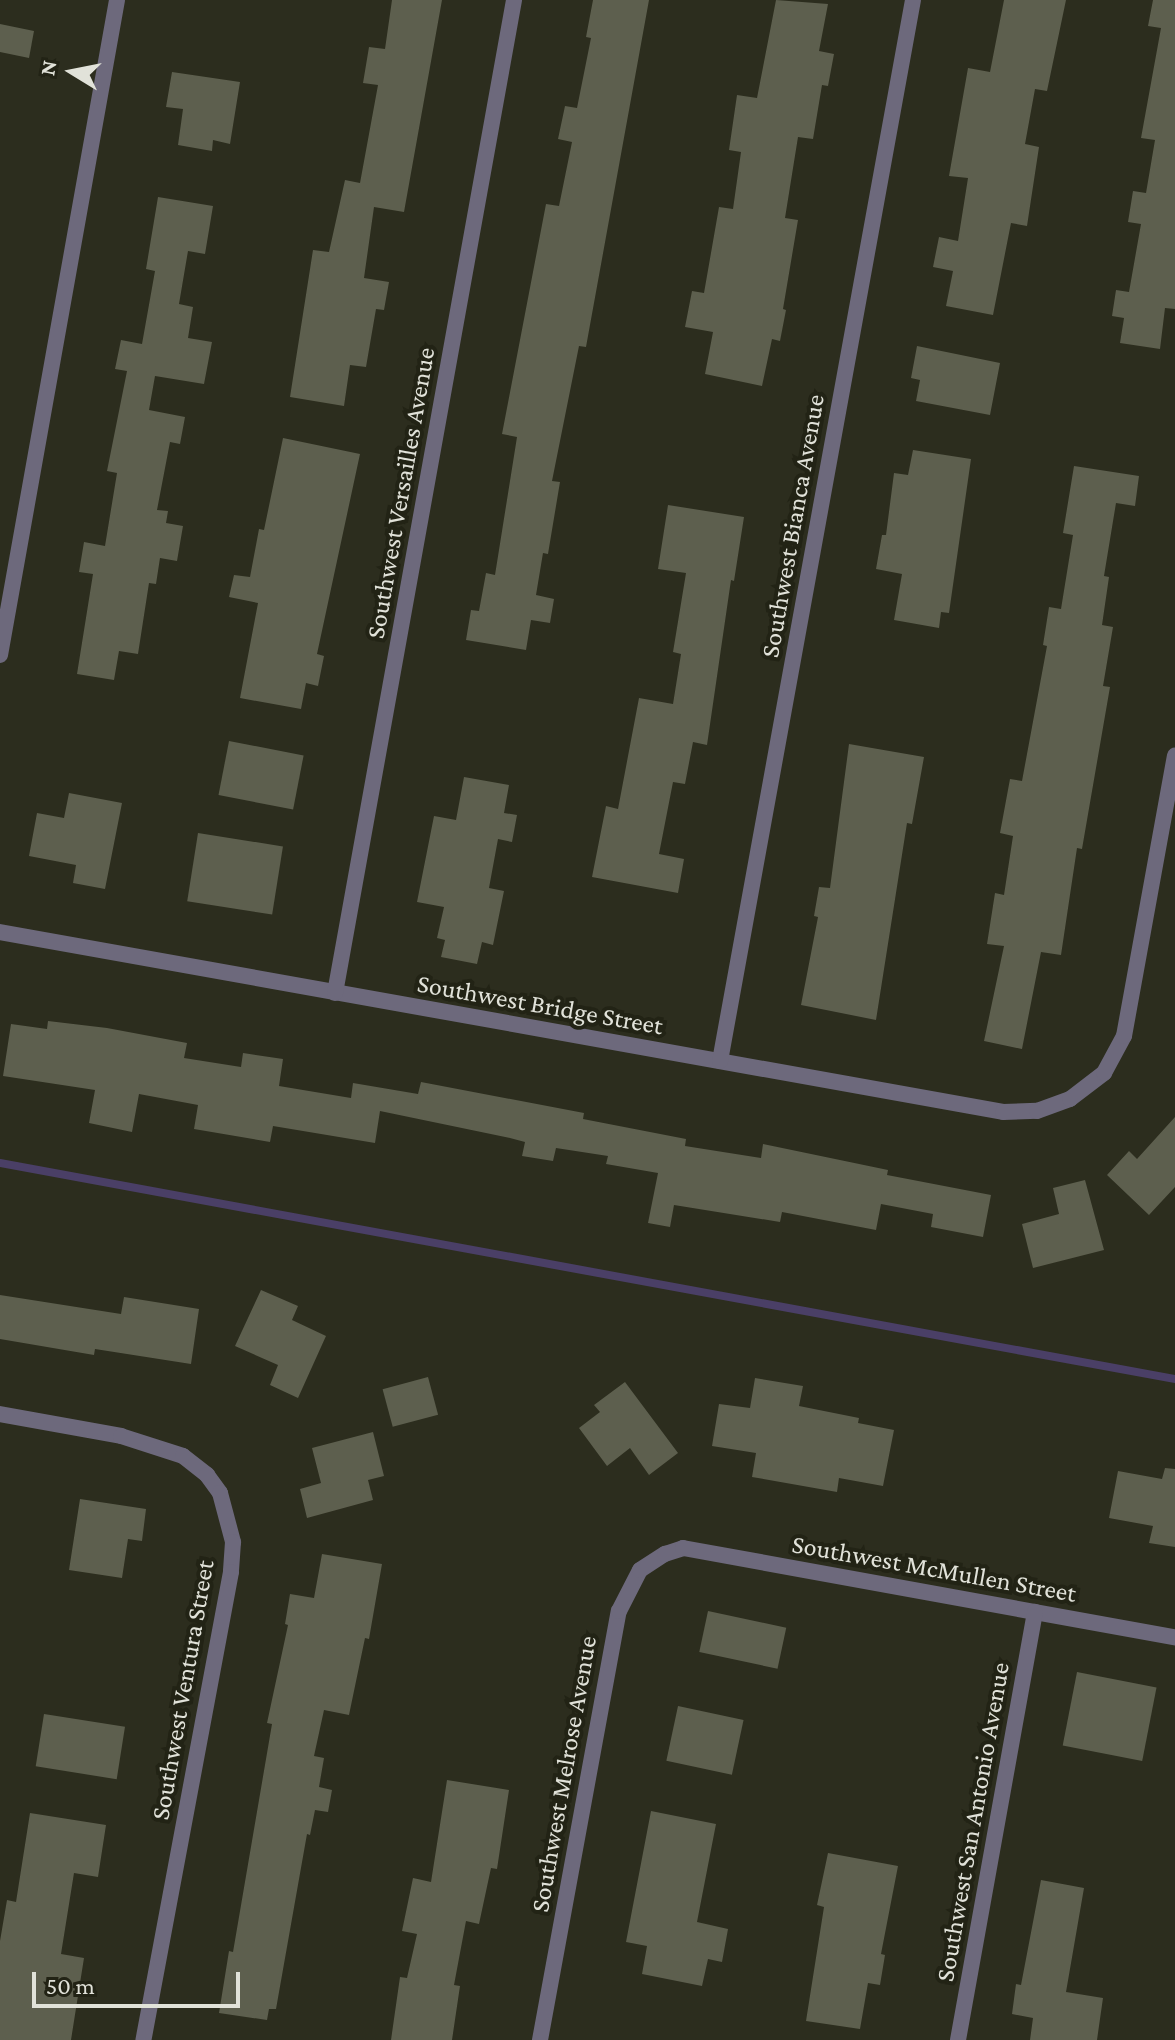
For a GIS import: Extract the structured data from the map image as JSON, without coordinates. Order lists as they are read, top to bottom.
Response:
{
  "streets": {
    "street": [
      "Southwest Versailles Avenue",
      "Southwest Bianca Avenue",
      "Southwest Bridge Street",
      "Southwest McMullen Street",
      "Southwest Ventura Street",
      "Southwest Melrose Avenue",
      "Southwest San Antonio Avenue"
    ]
  },
  "crossings": [
    ["Southwest Versailles Avenue", "Southwest Bridge Street"],
    ["Southwest Bianca Avenue", "Southwest Bridge Street"],
    ["Southwest McMullen Street", "Southwest Melrose Avenue"],
    ["Southwest McMullen Street", "Southwest San Antonio Avenue"]
  ],
  "scale_bar": "50 m",
  "north": "left"
}
